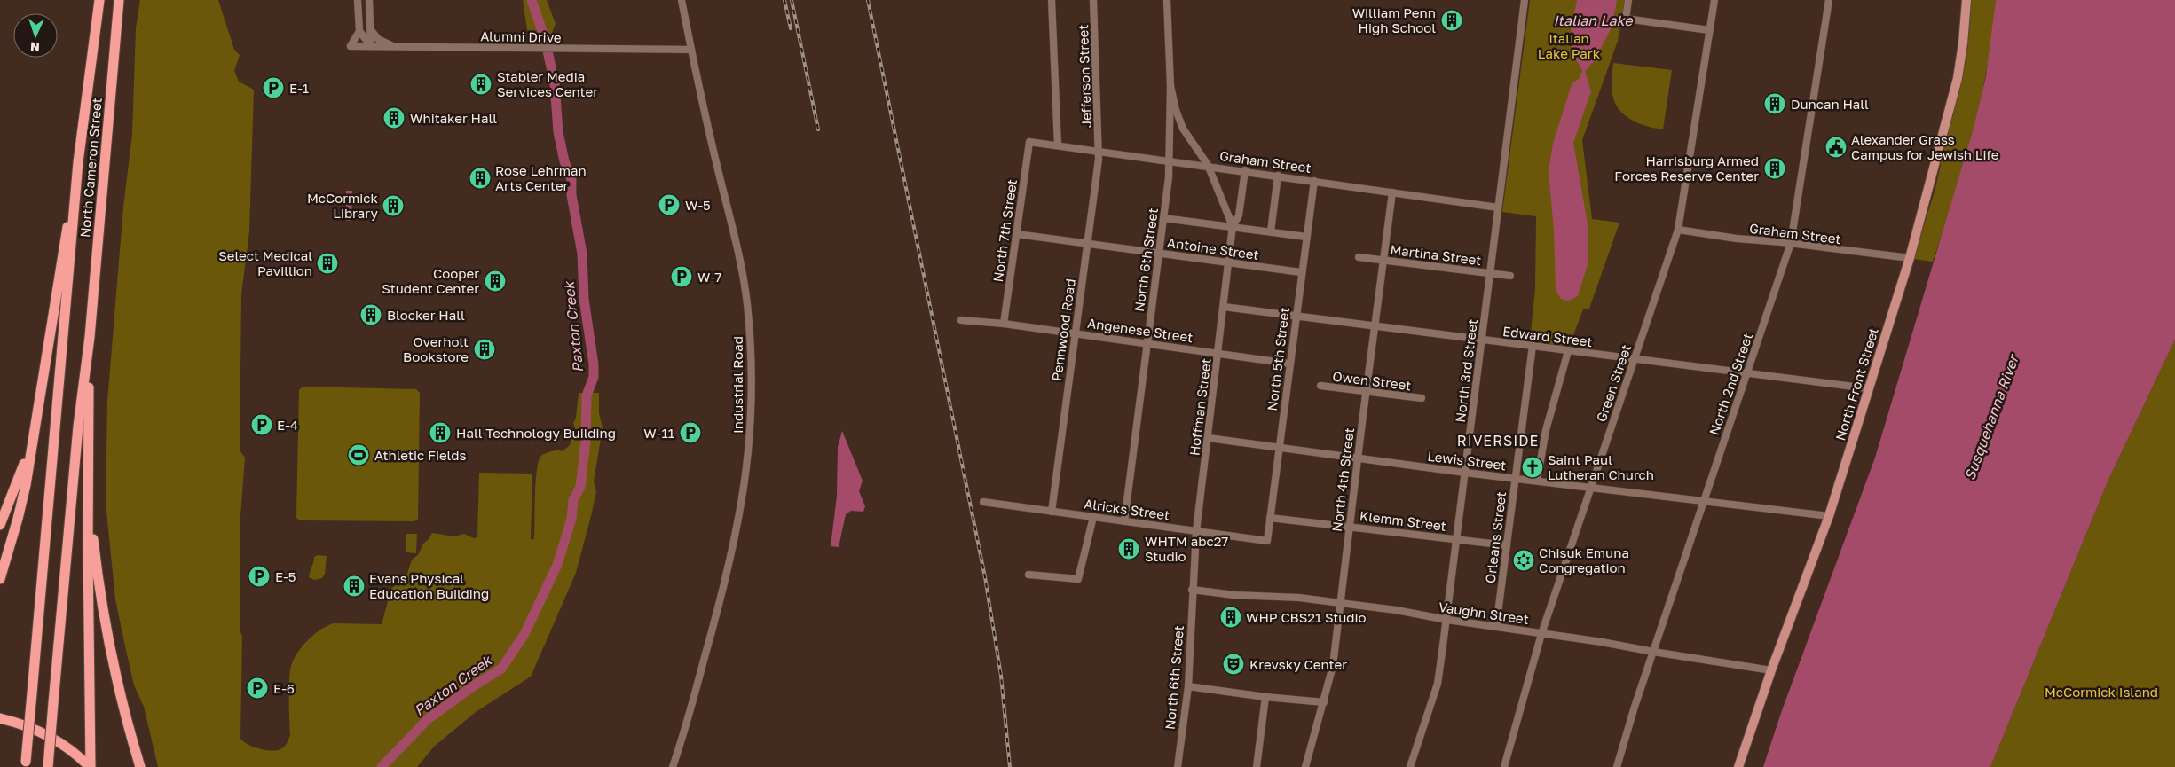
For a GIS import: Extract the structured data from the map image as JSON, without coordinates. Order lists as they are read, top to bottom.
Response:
{
  "streets": {
    "highway": ["North Cameron Street"],
    "main road": ["North Front Street"],
    "street": [
      "Alumni Drive",
      "Jefferson Street",
      "Graham Street",
      "North 7th Street",
      "Antoine Street",
      "Martina Street",
      "North 6th Street",
      "Pennwood Road",
      "Angenese Street",
      "Edward Street",
      "North 5th Street",
      "North 3rd Street",
      "Owen Street",
      "Green Street",
      "North 2nd Street",
      "Industrial Road",
      "Hoffman Street",
      "Lewis Street",
      "North 4th Street",
      "Alricks Street",
      "Klemm Street",
      "Orleans Street",
      "Vaughn Street"
    ]
  },
  "crossings": [
    ["Alumni Drive", "Industrial Road"],
    ["Jefferson Street", "Graham Street"],
    ["Jefferson Street", "Pennwood Road"],
    ["Graham Street", "North 7th Street"],
    ["Graham Street", "North 6th Street"],
    ["Graham Street", "Pennwood Road"],
    ["Graham Street", "North 5th Street"],
    ["Graham Street", "North 3rd Street"],
    ["Graham Street", "Green Street"],
    ["Graham Street", "North 2nd Street"],
    ["Graham Street", "North Front Street"],
    ["Graham Street", "Hoffman Street"],
    ["Graham Street", "North 4th Street"],
    ["North 7th Street", "Antoine Street"],
    ["North 7th Street", "Angenese Street"],
    ["Antoine Street", "North 6th Street"],
    ["Antoine Street", "Pennwood Road"],
    ["Antoine Street", "North 5th Street"],
    ["Antoine Street", "Hoffman Street"],
    ["Martina Street", "North 3rd Street"],
    ["Martina Street", "North 4th Street"],
    ["North 6th Street", "Angenese Street"],
    ["North 6th Street", "Hoffman Street"],
    ["North 6th Street", "Alricks Street"],
    ["North 6th Street", "Vaughn Street"],
    ["Pennwood Road", "Angenese Street"],
    ["Pennwood Road", "Alricks Street"],
    ["Angenese Street", "North 5th Street"],
    ["Angenese Street", "Hoffman Street"],
    ["Edward Street", "North 5th Street"],
    ["Edward Street", "North 3rd Street"],
    ["Edward Street", "Green Street"],
    ["Edward Street", "North 2nd Street"],
    ["Edward Street", "North Front Street"],
    ["Edward Street", "Hoffman Street"],
    ["Edward Street", "North 4th Street"],
    ["Edward Street", "Orleans Street"],
    ["North 5th Street", "Lewis Street"],
    ["North 5th Street", "Alricks Street"],
    ["North 5th Street", "Klemm Street"],
    ["North 3rd Street", "Lewis Street"],
    ["North 3rd Street", "Klemm Street"],
    ["North 3rd Street", "Vaughn Street"],
    ["Owen Street", "North 4th Street"],
    ["Green Street", "Lewis Street"],
    ["Green Street", "Vaughn Street"],
    ["North 2nd Street", "Lewis Street"],
    ["North 2nd Street", "Vaughn Street"],
    ["North Front Street", "Lewis Street"],
    ["North Front Street", "Vaughn Street"],
    ["Hoffman Street", "Lewis Street"],
    ["Hoffman Street", "Alricks Street"],
    ["Hoffman Street", "Vaughn Street"],
    ["Lewis Street", "North 4th Street"],
    ["Lewis Street", "Orleans Street"],
    ["North 4th Street", "Klemm Street"],
    ["North 4th Street", "Vaughn Street"],
    ["Klemm Street", "Orleans Street"],
    ["Orleans Street", "Vaughn Street"]
  ],
  "districts": ["RIVERSIDE"],
  "water": ["Italian Lake", "Paxton Creek", "Susquehanna River"],
  "parks": ["Italian Lake Park", "McCormick Island"],
  "places": {
    "building": [
      "William Penn High School",
      "Stabler Media Services Center",
      "Duncan Hall",
      "Whitaker Hall",
      "Harrisburg Armed Forces Reserve Center",
      "Rose Lehrman Arts Center",
      "McCormick Library",
      "Select Medical Pavillion",
      "Cooper Student Center",
      "Blocker Hall",
      "Overholt Bookstore",
      "Hall Technology Building",
      "WHTM abc27 Studio",
      "Evans Physical Education Building",
      "WHP CBS21 Studio"
    ],
    "parking": [
      "E-1",
      "W-5",
      "W-7",
      "E-4",
      "W-11",
      "E-5",
      "E-6"
    ],
    "public building": ["Alexander Grass Campus for Jewish Life"],
    "sports": ["Athletic Fields"],
    "church": ["Saint Paul Lutheran Church"],
    "synagogue": ["Chisuk Emuna Congregation"],
    "theatre": ["Krevsky Center"]
  },
  "north": "bottom"
}
